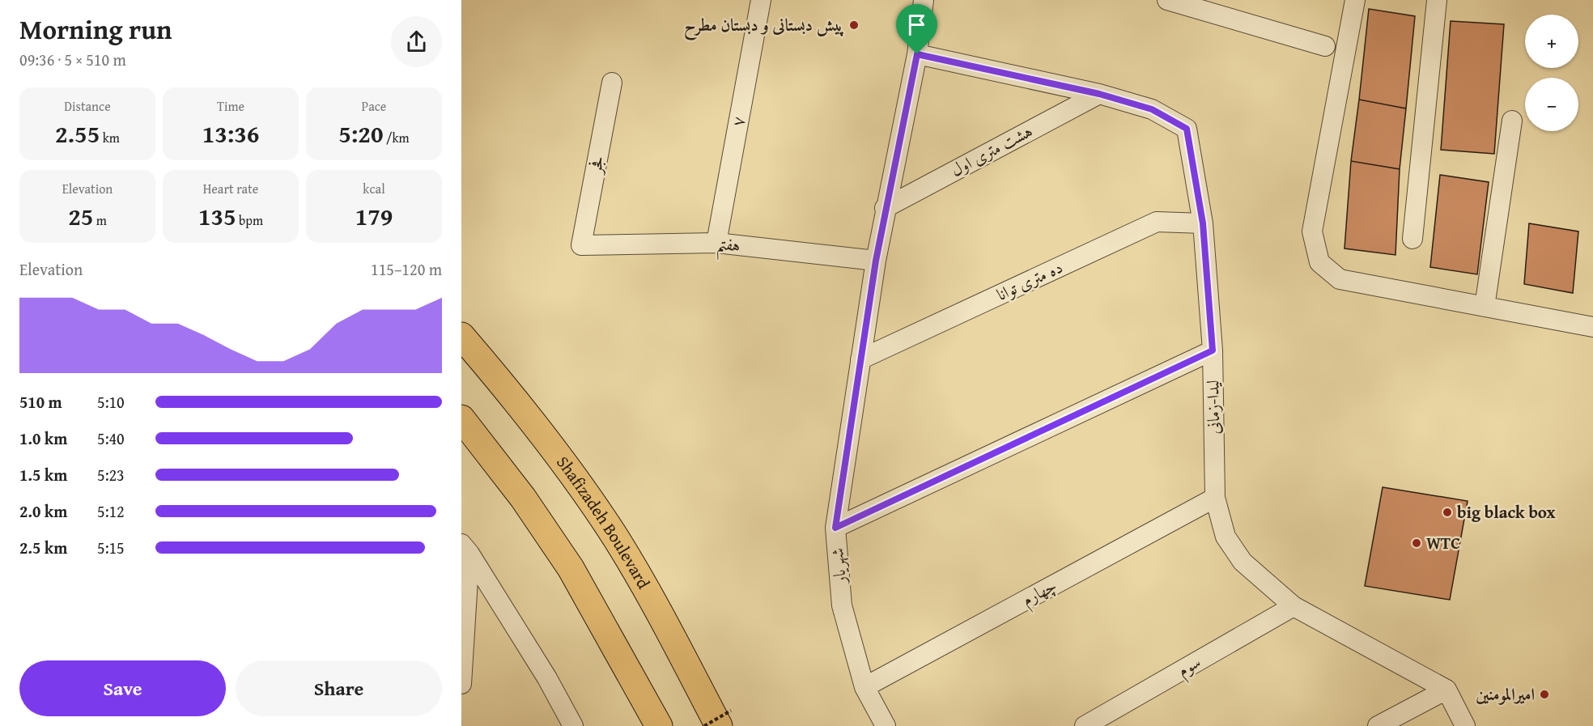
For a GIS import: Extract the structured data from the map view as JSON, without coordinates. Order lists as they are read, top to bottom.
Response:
{
  "streets": {
    "main road": ["Shafizadeh Boulevard"],
    "street": [
      "۷",
      "هشت متری اول",
      "فجر",
      "هفتم",
      "ده متری توانا",
      "لیدا-زمانی",
      "شهریار",
      "چهارم",
      "سوم"
    ]
  },
  "crossings": [
    ["۷", "هفتم"],
    ["هشت متری اول", "لیدا-زمانی"],
    ["هشت متری اول", "شهریار"],
    ["فجر", "هفتم"],
    ["هفتم", "شهریار"],
    ["ده متری توانا", "لیدا-زمانی"],
    ["ده متری توانا", "شهریار"],
    ["لیدا-زمانی", "شهریار"],
    ["لیدا-زمانی", "چهارم"],
    ["لیدا-زمانی", "سوم"],
    ["شهریار", "چهارم"]
  ],
  "places": [
    "پیش دبستانی و دبستان مطرح",
    "big black box",
    "WTC",
    "امیرالمومنین"
  ],
  "page": {
    "heading": ["Morning run", "09:36 · 5 × 510 m"],
    "map_buttons": ["+", "−"],
    "stats": [
      ["Distance", "2.55 km"],
      ["Time", "13:36"],
      ["Pace", "5:20 /km"],
      ["Elevation", "25 m"],
      ["Heart rate", "135 bpm"],
      ["kcal", "179"]
    ],
    "chart": ["Elevation", "115–120 m"],
    "list": [
      {
        "name": "510 m",
        "note": "5:10"
      },
      {
        "name": "1.0 km",
        "note": "5:40"
      },
      {
        "name": "1.5 km",
        "note": "5:23"
      },
      {
        "name": "2.0 km",
        "note": "5:12"
      },
      {
        "name": "2.5 km",
        "note": "5:15"
      }
    ],
    "buttons": ["Save", "Share"]
  }
}
